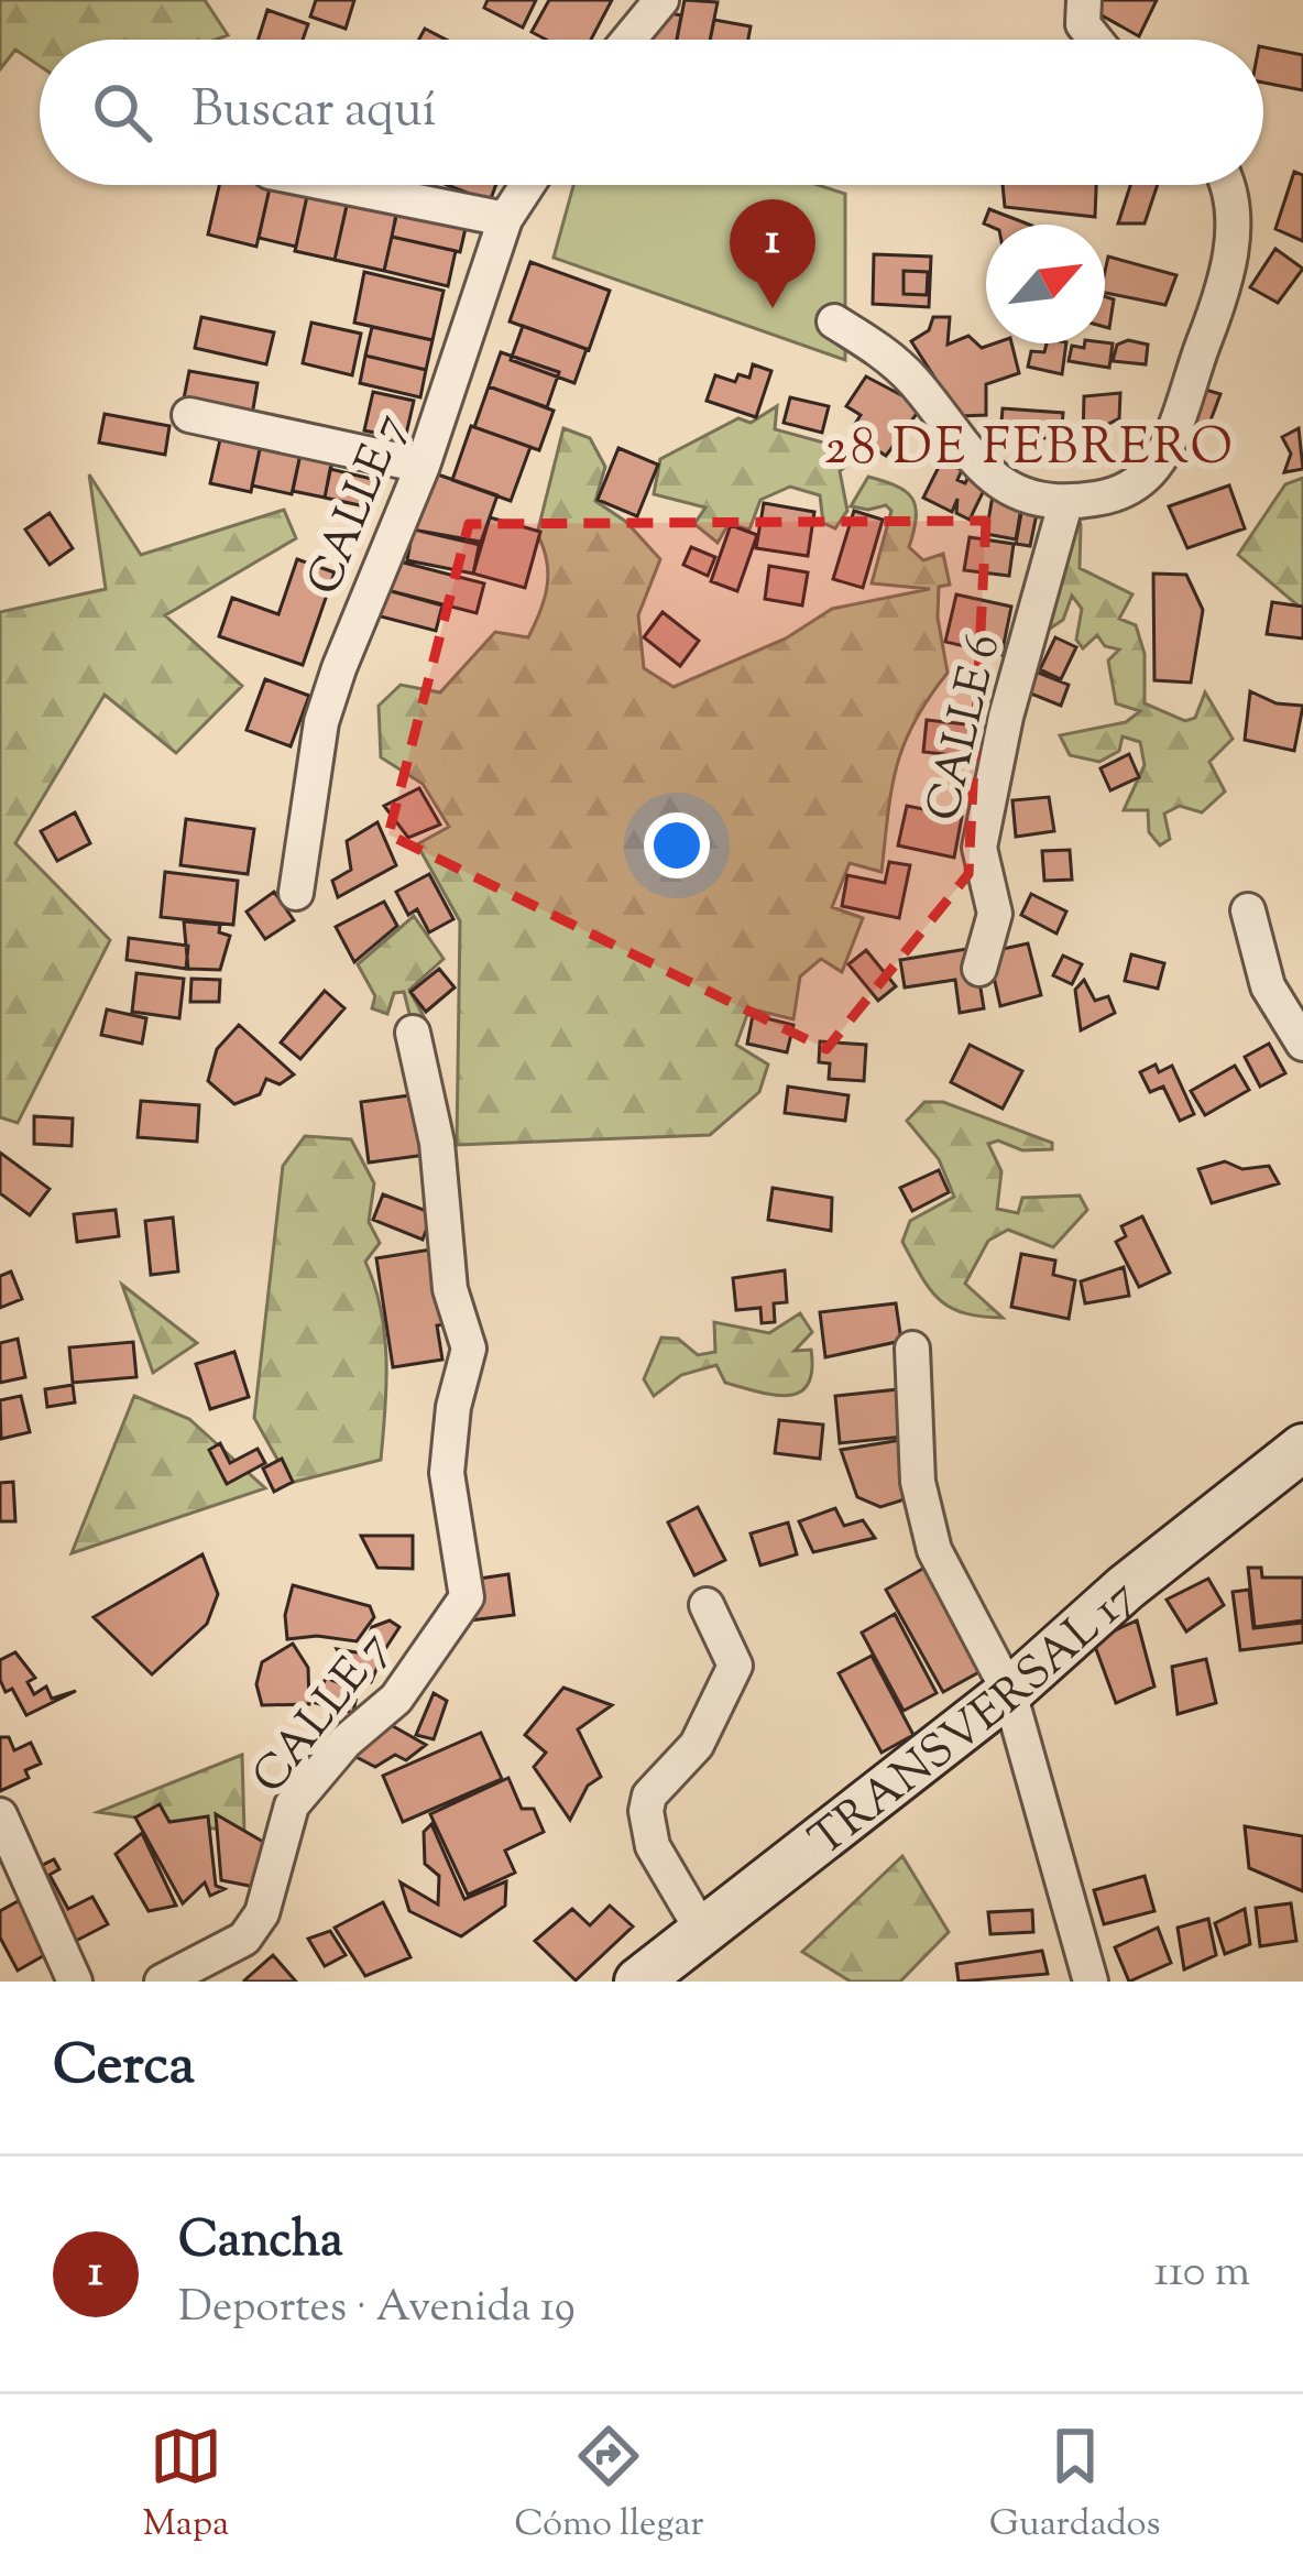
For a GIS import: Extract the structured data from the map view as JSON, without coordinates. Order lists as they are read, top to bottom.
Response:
{
  "streets": {
    "main road": ["TRANSVERSAL 17"],
    "street": ["CALLE 7", "CALLE 6"]
  },
  "districts": ["28 DE FEBRERO"],
  "north": "top right",
  "page": {
    "search": "Buscar aquí",
    "pins": "1",
    "heading": "Cerca",
    "list": [
      {
        "mark": "1",
        "name": "Cancha",
        "note": "Deportes · Avenida 19",
        "value": "110 m"
      }
    ],
    "nav": ["Mapa", "Cómo llegar", "Guardados"]
  }
}
